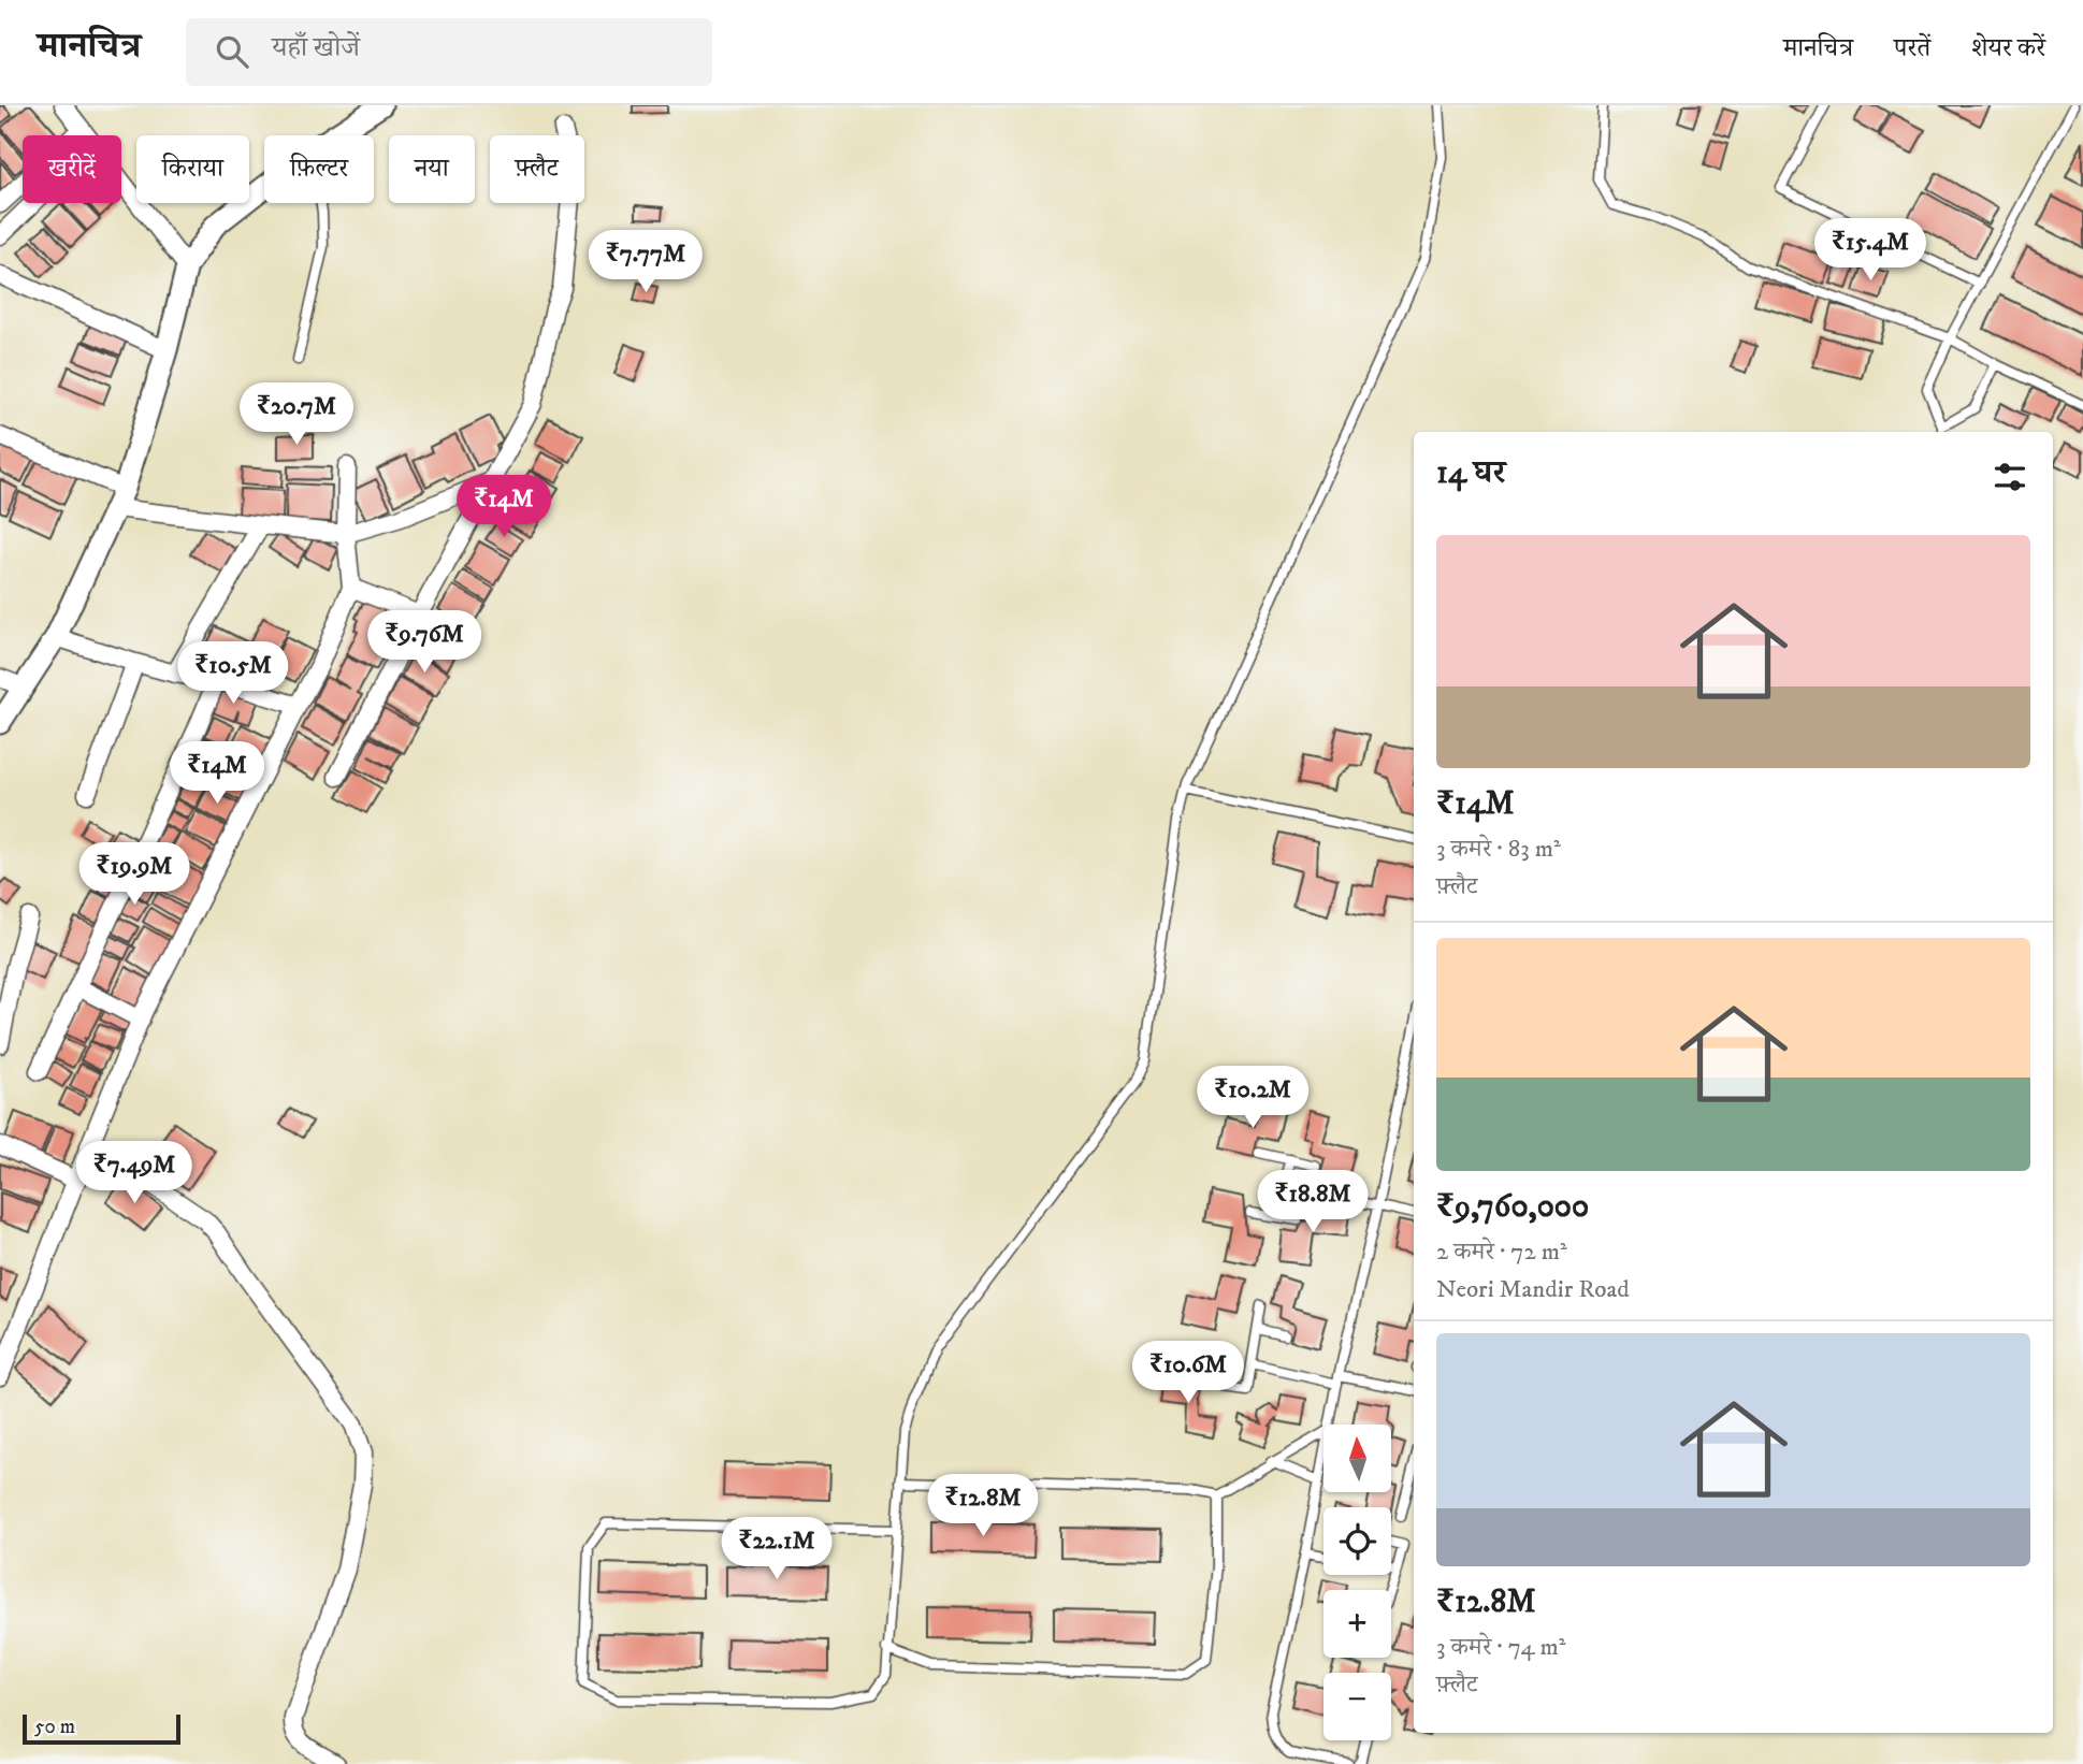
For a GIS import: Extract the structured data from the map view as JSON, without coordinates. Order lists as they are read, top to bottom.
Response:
{
  "scale_bar": "50 m",
  "north": "top",
  "page": {
    "header": "मानचित्र",
    "search": "यहाँ खोजें",
    "nav": ["मानचित्र", "परतें", "शेयर करें"],
    "chip": [
      "खरीदें",
      "किराया",
      "फ़िल्टर",
      "नया",
      "फ़्लैट"
    ],
    "price": [
      "₹15.4M",
      "₹7.77M",
      "₹20.7M",
      "₹14M",
      "₹9.76M",
      "₹10.5M",
      "₹14M",
      "₹19.9M",
      "₹10.2M",
      "₹7.49M",
      "₹18.8M",
      "₹10.6M",
      "₹12.8M",
      "₹22.1M"
    ],
    "heading": "14 घर",
    "list": [
      {
        "name": "₹14M",
        "note": "3 कमरे · 83 m² · फ़्लैट"
      },
      {
        "name": "₹9,760,000",
        "note": "2 कमरे · 72 m² · Neori Mandir Road"
      },
      {
        "name": "₹12.8M",
        "note": "3 कमरे · 74 m² · फ़्लैट"
      }
    ],
    "map_buttons": ["+", "−"],
    "scale": "50 m"
  }
}
